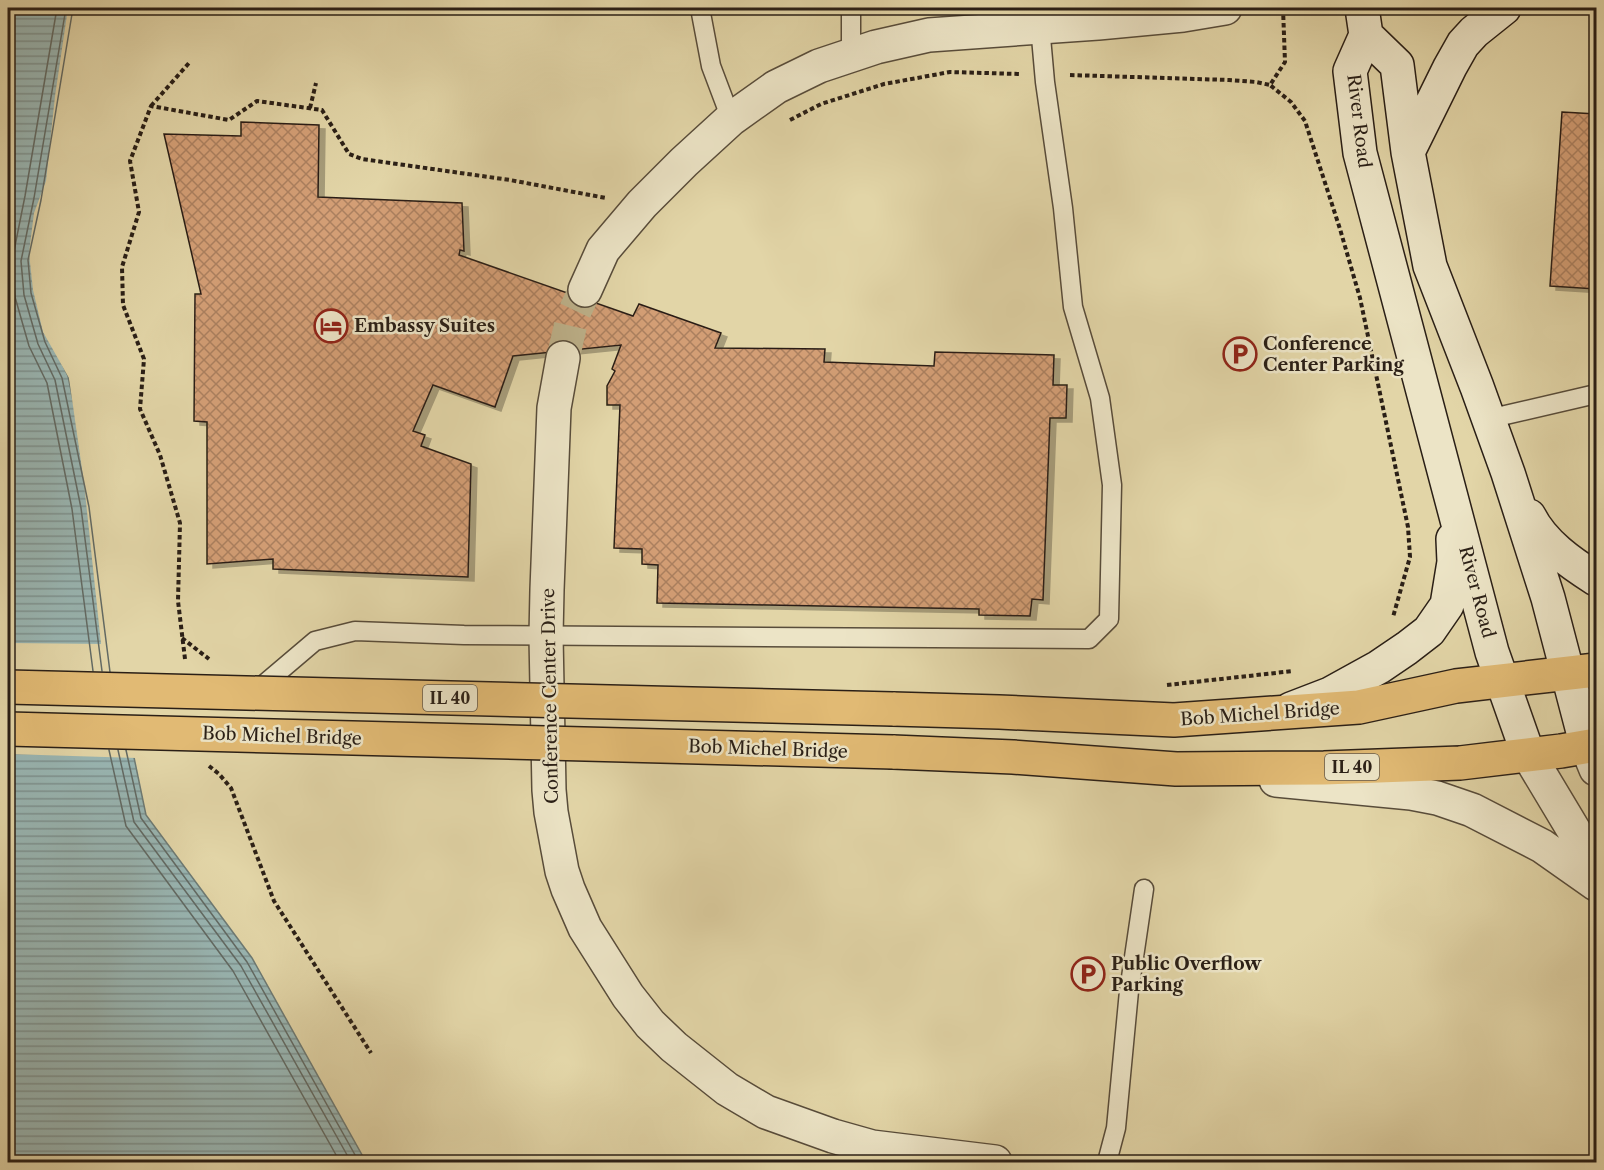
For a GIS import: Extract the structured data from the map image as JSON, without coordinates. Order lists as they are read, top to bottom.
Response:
{
  "streets": {
    "main road": ["IL 40", "Bob Michel Bridge"],
    "street": ["River Road", "Conference Center Drive"]
  },
  "crossings": [
    ["River Road", "IL 40"],
    ["River Road", "Bob Michel Bridge"],
    ["IL 40", "Bob Michel Bridge"]
  ],
  "places": {
    "hotel": ["Embassy Suites"],
    "parking": ["Conference Center Parking", "Public Overflow Parking"]
  }
}
